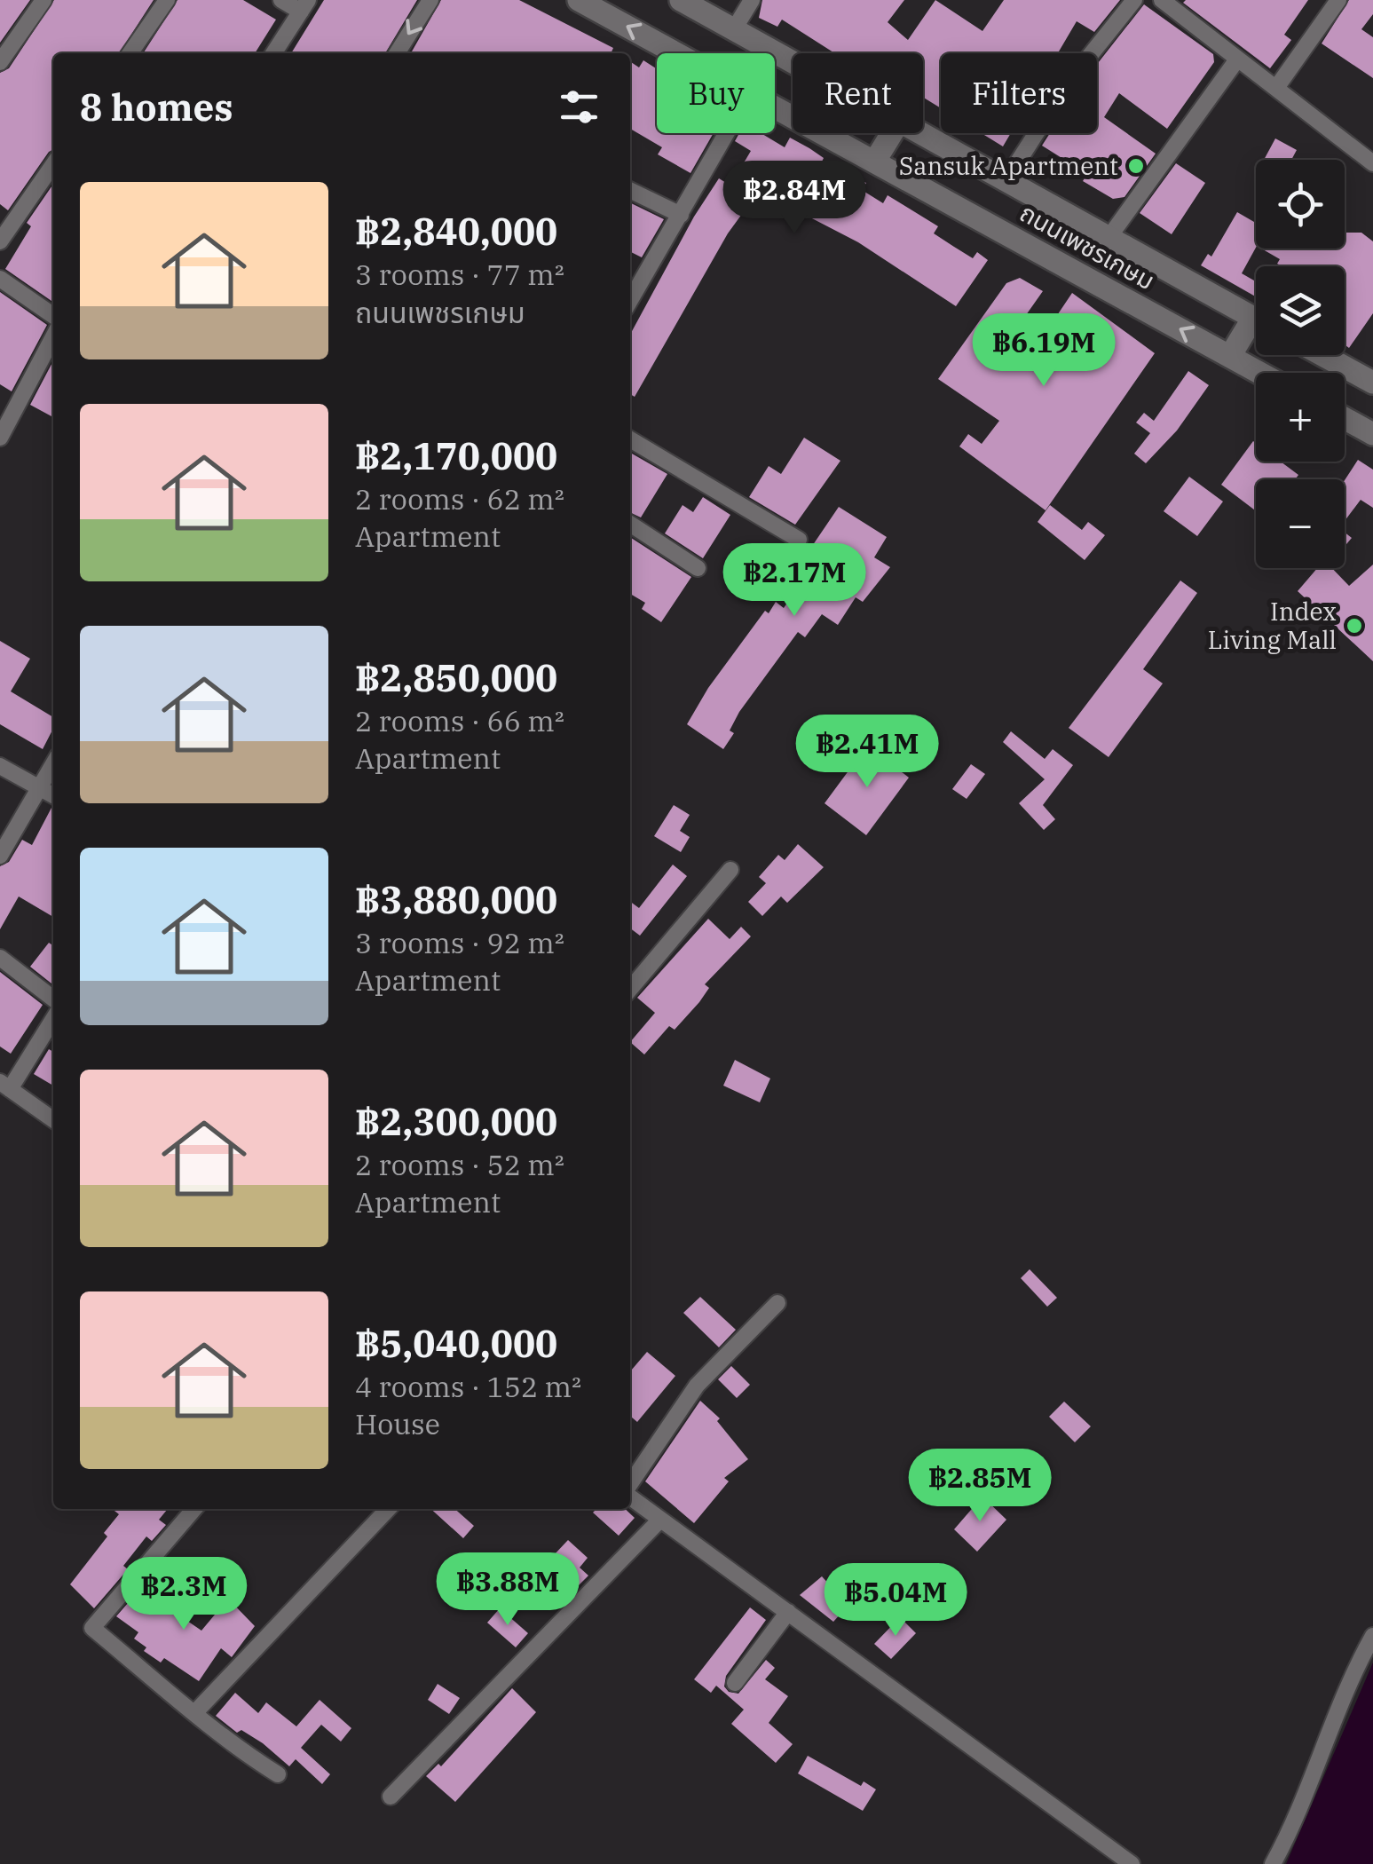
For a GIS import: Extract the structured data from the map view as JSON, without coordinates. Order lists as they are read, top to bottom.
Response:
{
  "streets": {
    "main road": ["ถนนเพชรเกษม"]
  },
  "places": ["Sansuk Apartment", "Index Living Mall"],
  "page": {
    "chip": ["Buy", "Rent", "Filters"],
    "heading": "8 homes",
    "map_buttons": ["+", "−"],
    "list": [
      {
        "name": "฿2,840,000",
        "note": "3 rooms · 77 m² · ถนนเพชรเกษม"
      },
      {
        "name": "฿2,170,000",
        "note": "2 rooms · 62 m² · Apartment"
      },
      {
        "name": "฿2,850,000",
        "note": "2 rooms · 66 m² · Apartment"
      },
      {
        "name": "฿3,880,000",
        "note": "3 rooms · 92 m² · Apartment"
      },
      {
        "name": "฿2,300,000",
        "note": "2 rooms · 52 m² · Apartment"
      },
      {
        "name": "฿5,040,000",
        "note": "4 rooms · 152 m² · House"
      }
    ],
    "price": [
      "฿2.84M",
      "฿6.19M",
      "฿2.17M",
      "฿2.41M",
      "฿2.85M",
      "฿3.88M",
      "฿2.3M",
      "฿5.04M"
    ]
  }
}
